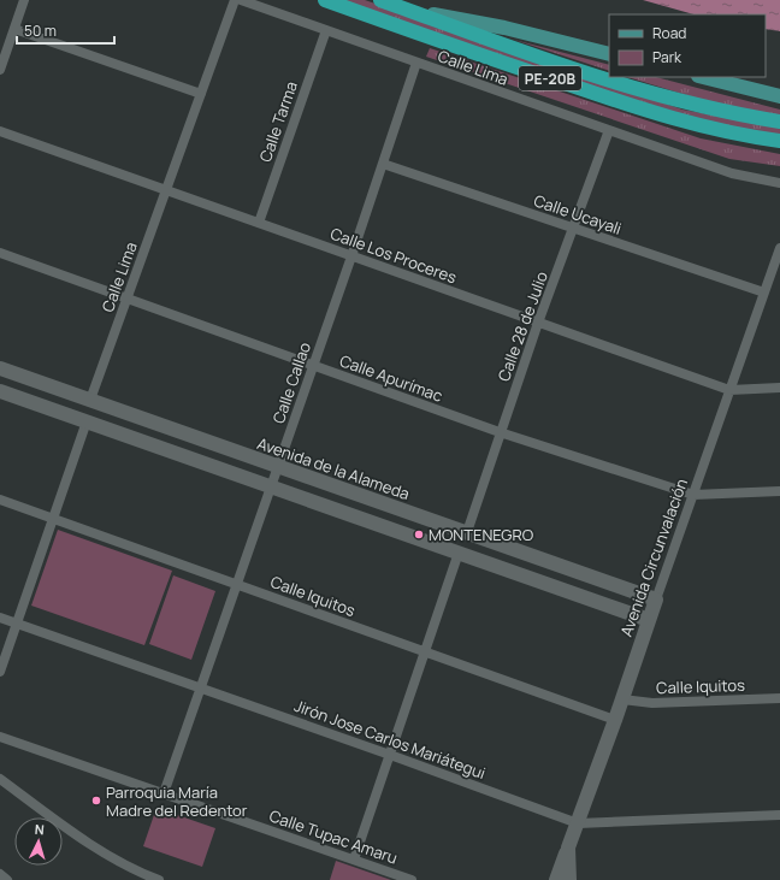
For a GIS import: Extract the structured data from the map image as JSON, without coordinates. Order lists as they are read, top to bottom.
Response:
{
  "streets": {
    "highway": ["PE-20B"],
    "street": [
      "Calle Lima",
      "Calle Tarma",
      "Calle Ucayali",
      "Calle Los Proceres",
      "Calle 28 de Julio",
      "Calle Apurímac",
      "Calle Callao",
      "Avenida de la Alameda",
      "Avenida Circunvalación",
      "Calle Iquitos",
      "Jirón Jose Carlos Mariátegui",
      "Calle Tupac Amaru"
    ]
  },
  "crossings": [
    ["Calle Lima", "Calle Tarma"],
    ["Calle Lima", "Calle Los Proceres"],
    ["Calle Lima", "Calle 28 de Julio"],
    ["Calle Lima", "Calle Apurímac"],
    ["Calle Lima", "Calle Callao"],
    ["Calle Lima", "Avenida de la Alameda"],
    ["Calle Tarma", "Calle Los Proceres"],
    ["Calle Ucayali", "Calle 28 de Julio"],
    ["Calle Ucayali", "Calle Callao"],
    ["Calle Ucayali", "Avenida Circunvalación"],
    ["Calle Los Proceres", "Calle 28 de Julio"],
    ["Calle Los Proceres", "Calle Callao"],
    ["Calle Los Proceres", "Avenida Circunvalación"],
    ["Calle 28 de Julio", "Calle Apurímac"],
    ["Calle 28 de Julio", "Avenida de la Alameda"],
    ["Calle Apurímac", "Calle Callao"],
    ["Calle Apurímac", "Avenida Circunvalación"],
    ["Calle Callao", "Avenida de la Alameda"],
    ["Calle Callao", "Calle Iquitos"],
    ["Calle Callao", "Jirón Jose Carlos Mariátegui"],
    ["Calle Callao", "Calle Tupac Amaru"],
    ["Avenida de la Alameda", "Avenida Circunvalación"],
    ["Avenida Circunvalación", "Calle Iquitos"],
    ["Avenida Circunvalación", "Jirón Jose Carlos Mariátegui"]
  ],
  "places": ["MONTENEGRO", "Parroquia María Madre del Redentor"],
  "legend": ["Road", "Park"],
  "scale_bar": "50 m",
  "north": "top"
}
